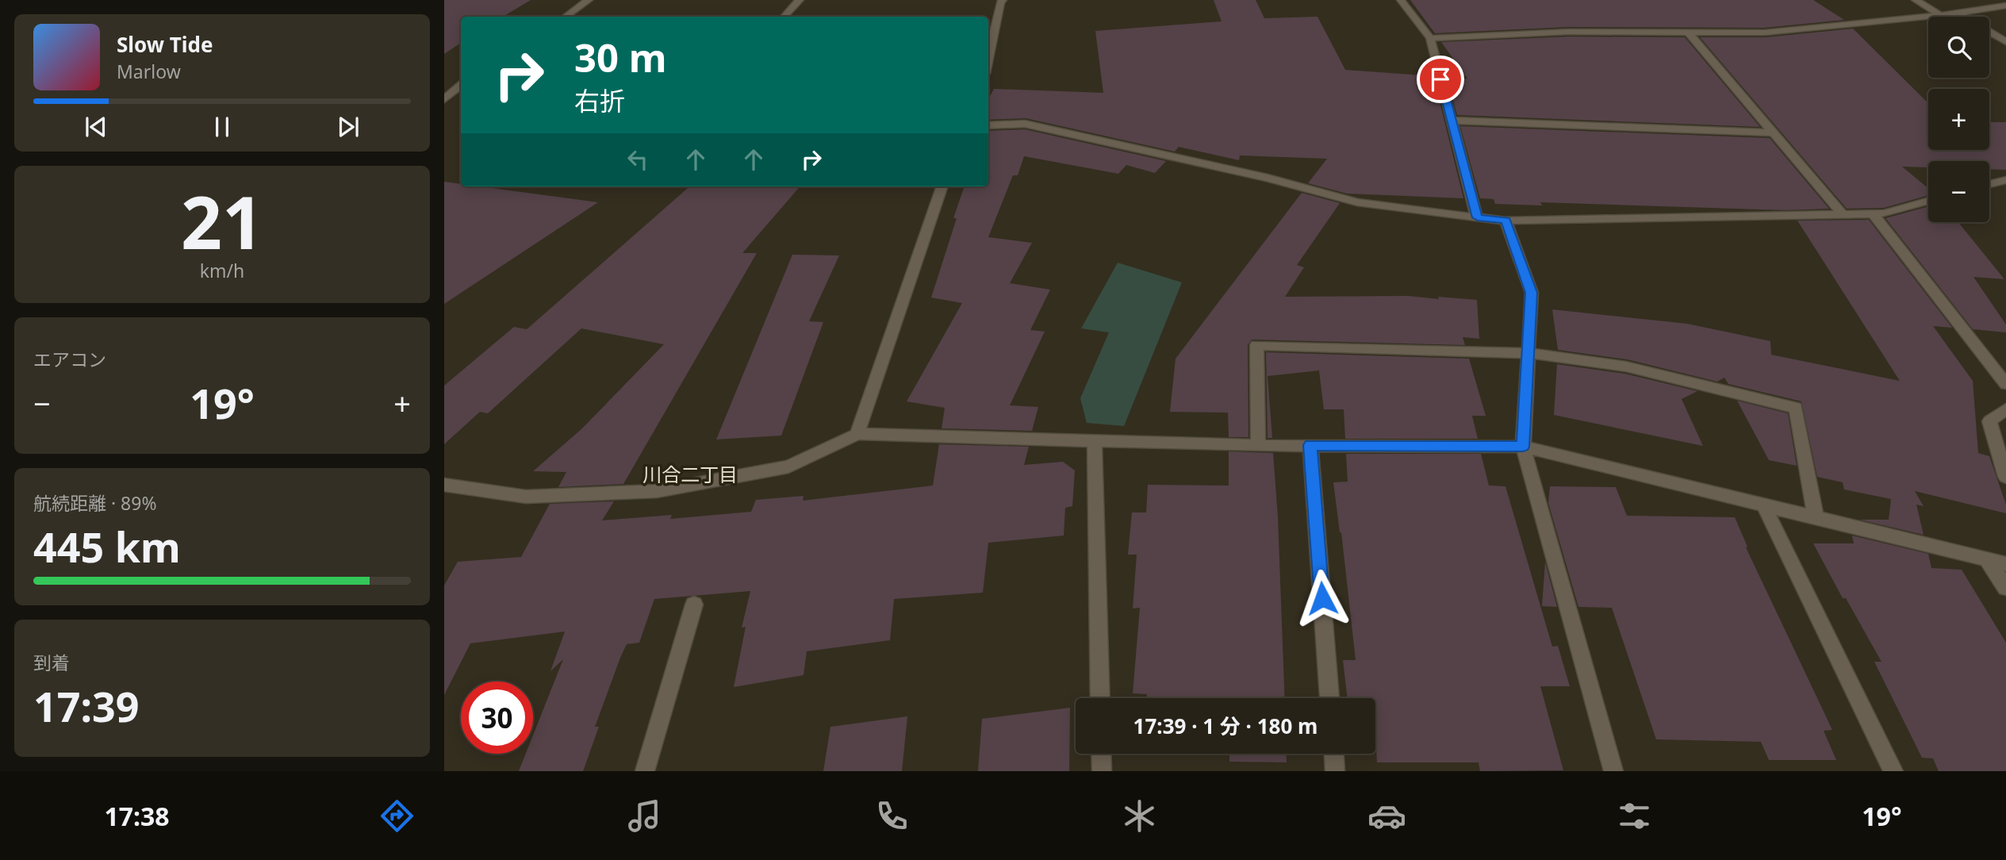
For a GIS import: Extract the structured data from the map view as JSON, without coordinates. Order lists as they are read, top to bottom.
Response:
{
  "districts": ["川合二丁目"],
  "page": {
    "map_buttons": ["+", "−"],
    "turn": ["30 m", "右折"],
    "song": ["Slow Tide", "Marlow"],
    "tile": [
      ["21", "km/h"],
      "エアコン",
      ["航続距離 · 89%", "445 km"],
      ["到着", "17:39"]
    ],
    "heat": ["−", "19°", "+"],
    "limit": "30",
    "trip": "17:39 · 1 分 · 180 m",
    "tabs": ["17:38", "19°"]
  }
}
